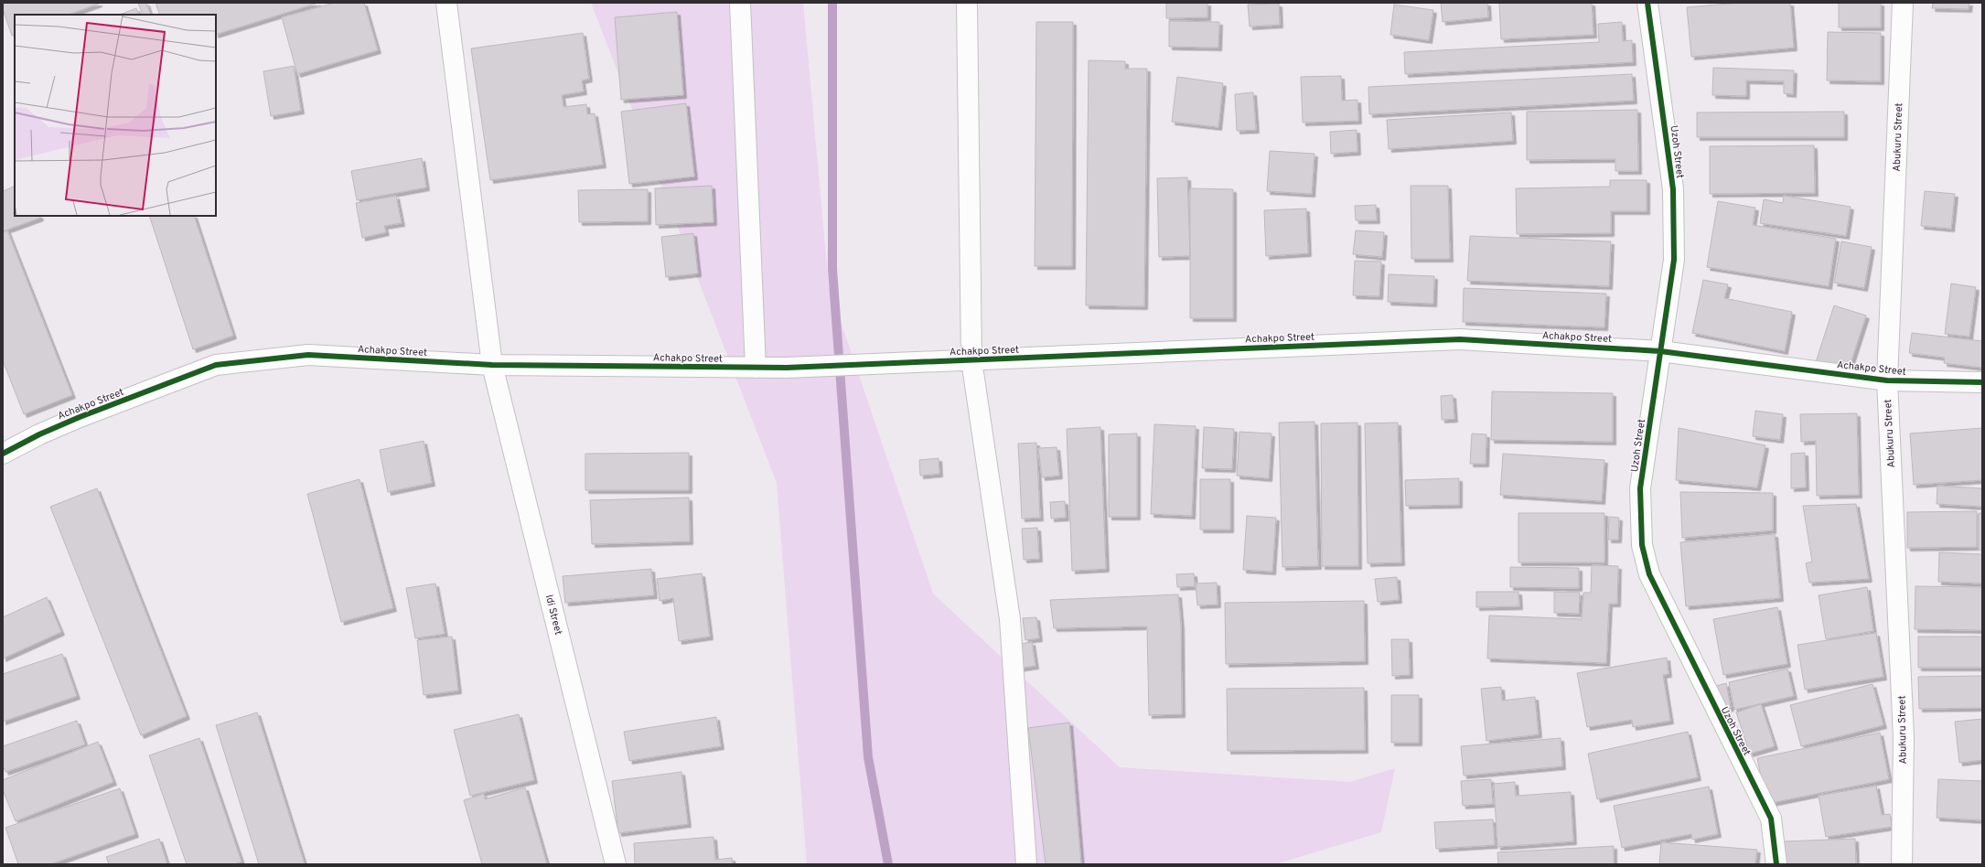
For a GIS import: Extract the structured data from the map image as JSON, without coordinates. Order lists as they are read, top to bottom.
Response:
{
  "streets": {
    "street": [
      "Abukuru Street",
      "Uzoh Street",
      "Achakpo Street",
      "Idi Street"
    ]
  },
  "crossings": [
    ["Abukuru Street", "Achakpo Street"],
    ["Uzoh Street", "Achakpo Street"],
    ["Achakpo Street", "Idi Street"]
  ]
}
